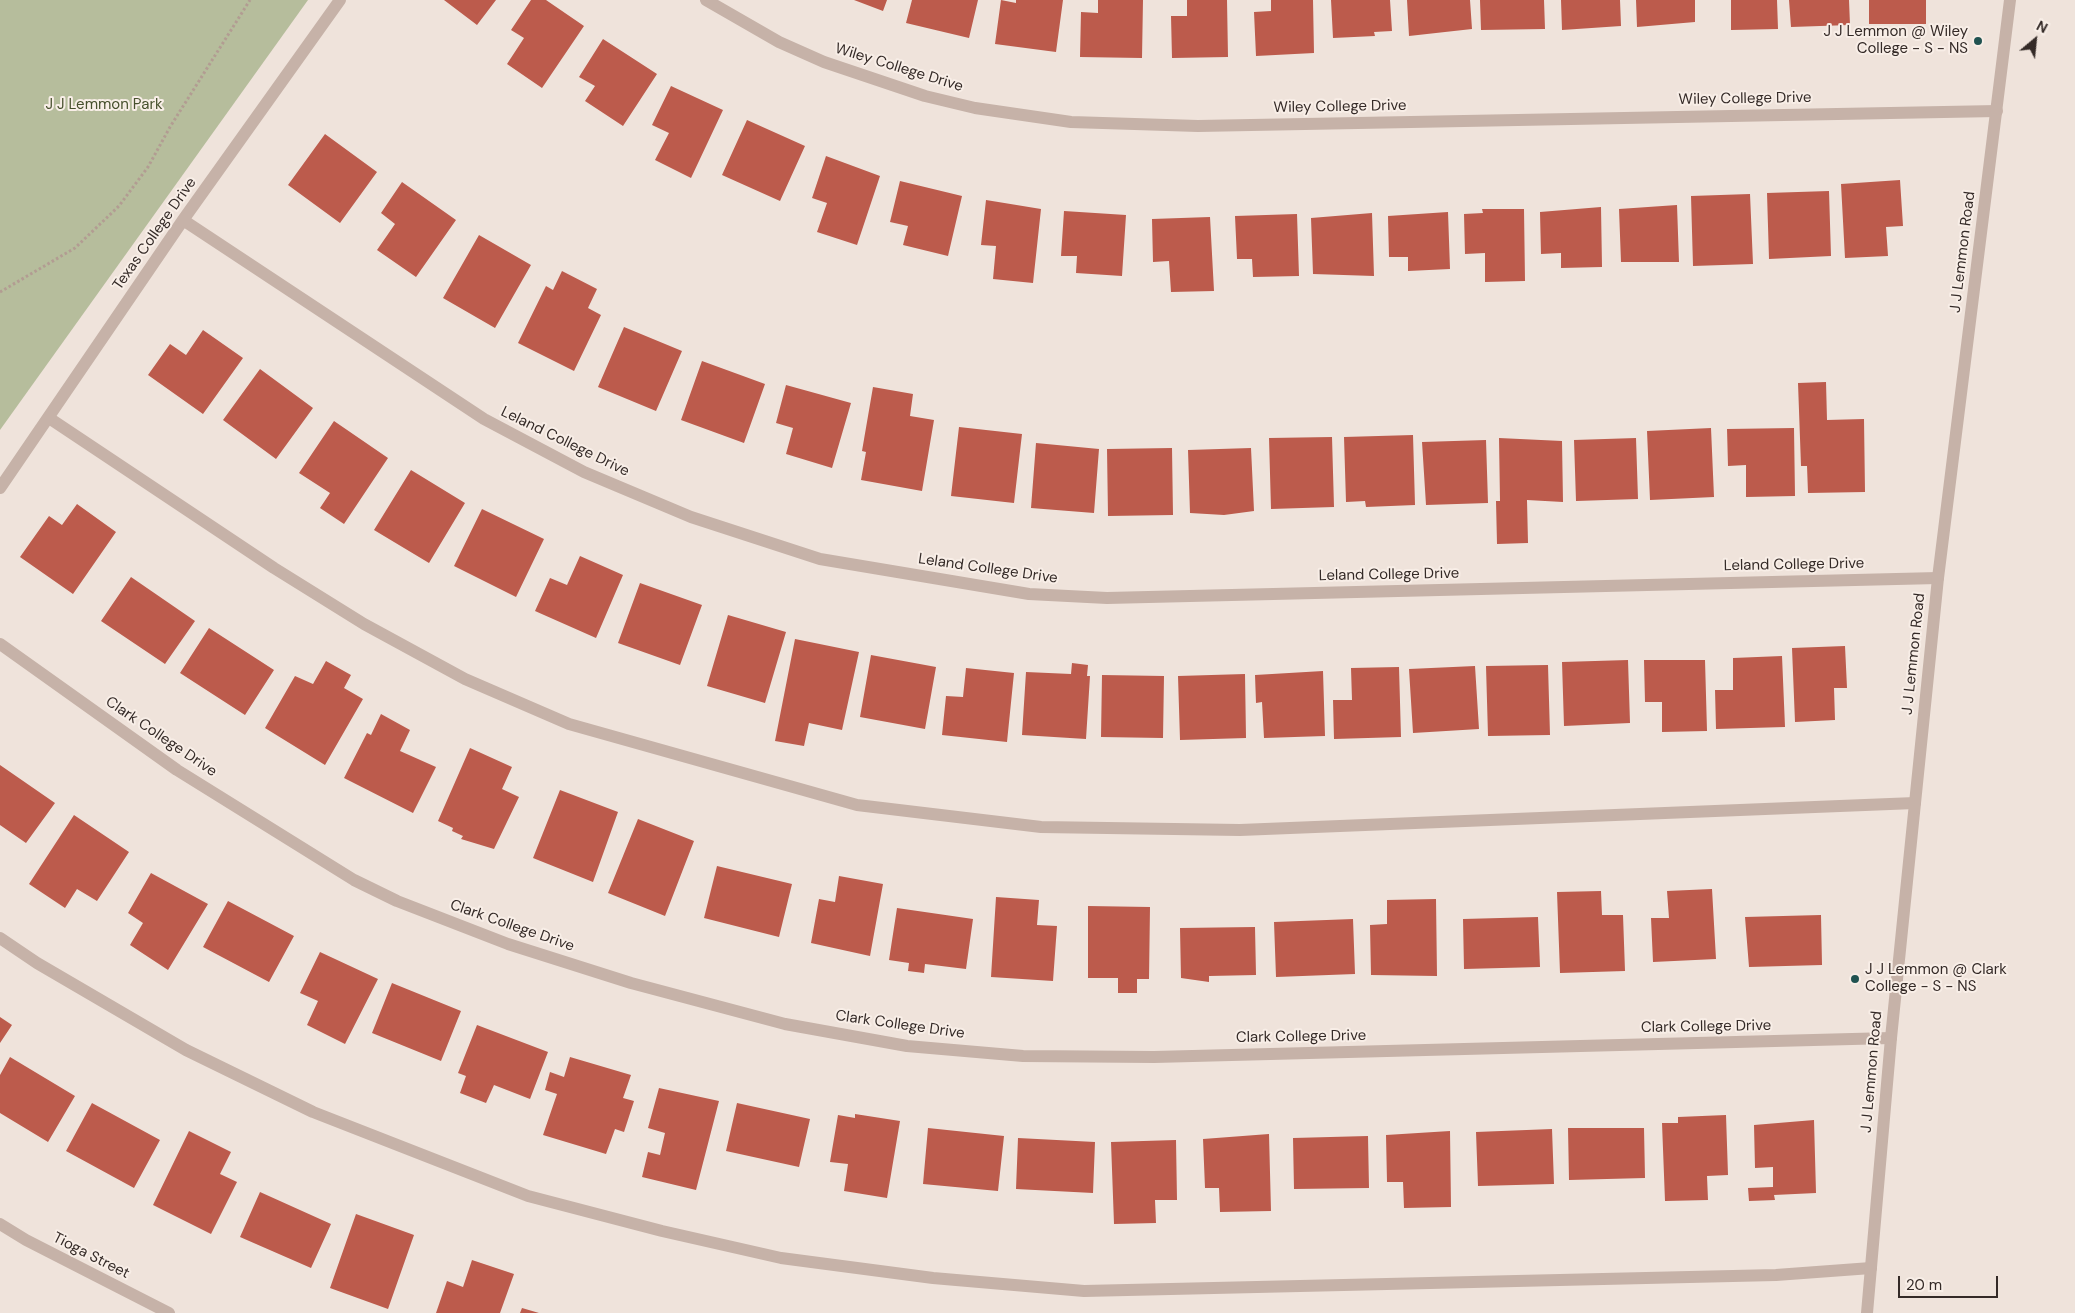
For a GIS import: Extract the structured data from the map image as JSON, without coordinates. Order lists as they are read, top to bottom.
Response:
{
  "streets": {
    "street": [
      "Wiley College Drive",
      "Texas College Drive",
      "J J Lemmon Road",
      "Leland College Drive",
      "Clark College Drive",
      "Tioga Street"
    ]
  },
  "crossings": [
    ["Wiley College Drive", "J J Lemmon Road"],
    ["Texas College Drive", "Leland College Drive"],
    ["J J Lemmon Road", "Leland College Drive"],
    ["J J Lemmon Road", "Clark College Drive"]
  ],
  "parks": ["J J Lemmon Park"],
  "places": ["J J Lemmon @ Wiley College - S - NS", "J J Lemmon @ Clark College - S - NS"],
  "scale_bar": "20 m",
  "north": "top right"
}
